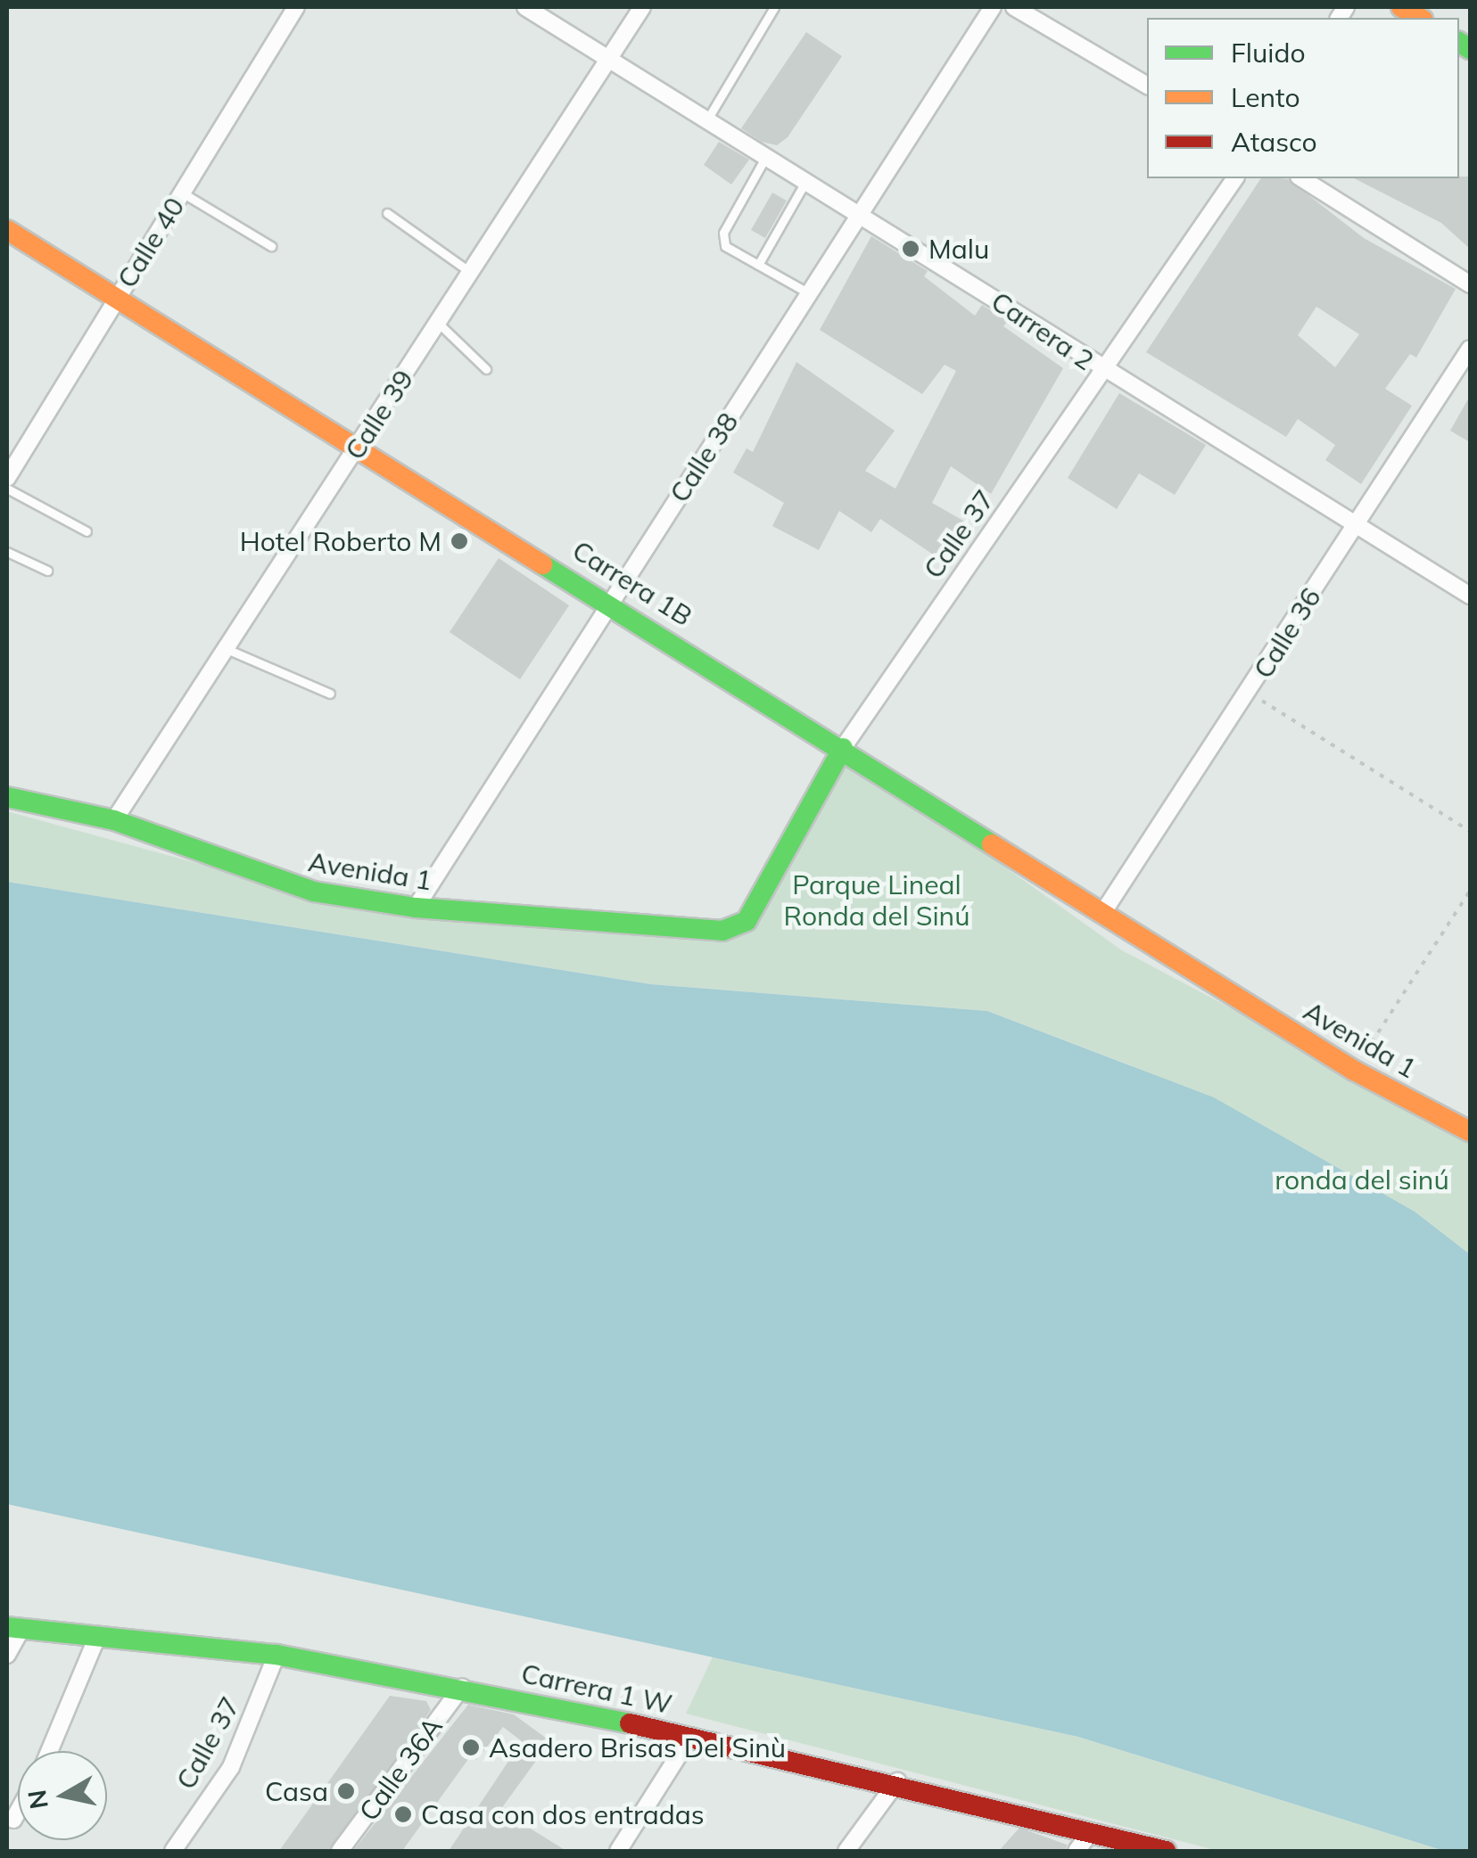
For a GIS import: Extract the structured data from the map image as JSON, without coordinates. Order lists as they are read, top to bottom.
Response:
{
  "streets": {
    "street": [
      "Calle 40",
      "Carrera 2",
      "Calle 39",
      "Calle 38",
      "Calle 37",
      "Carrera 1B",
      "Calle 36",
      "Avenida 1",
      "Carrera 1 W",
      "Calle 36A"
    ]
  },
  "crossings": [
    ["Calle 40", "Carrera 1B"],
    ["Carrera 2", "Calle 39"],
    ["Carrera 2", "Calle 38"],
    ["Carrera 2", "Calle 37"],
    ["Carrera 2", "Calle 36"],
    ["Calle 39", "Carrera 1B"],
    ["Calle 39", "Avenida 1"],
    ["Calle 38", "Carrera 1B"],
    ["Calle 38", "Avenida 1"],
    ["Calle 37", "Carrera 1B"],
    ["Calle 37", "Avenida 1"],
    ["Calle 37", "Carrera 1 W"],
    ["Carrera 1B", "Calle 36"],
    ["Carrera 1B", "Avenida 1"],
    ["Carrera 1 W", "Calle 36A"]
  ],
  "parks": ["Parque Lineal Ronda del Sinú", "ronda del sinú"],
  "places": [
    "Malu",
    "Hotel Roberto M",
    "Asadero Brisas Del Sinù",
    "Casa",
    "Casa con dos entradas"
  ],
  "legend": ["Fluido", "Lento", "Atasco"],
  "north": "left"
}
